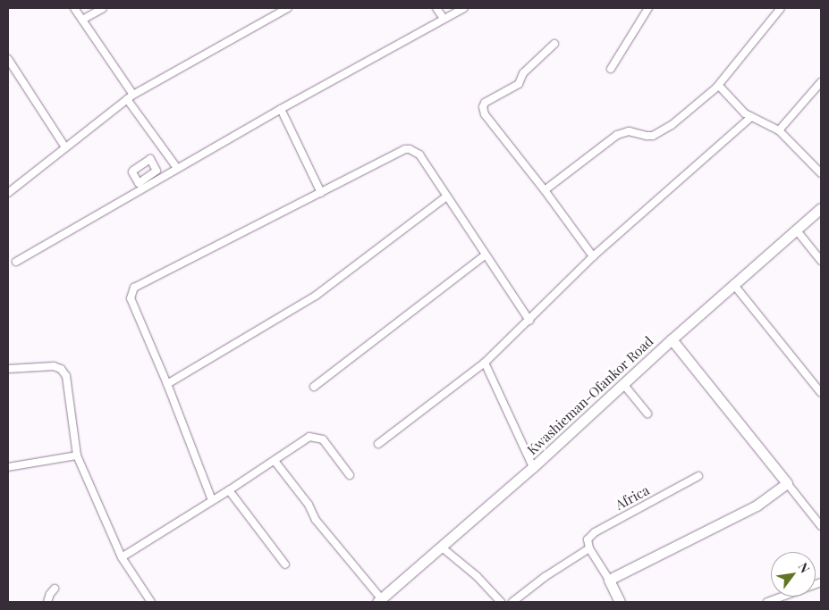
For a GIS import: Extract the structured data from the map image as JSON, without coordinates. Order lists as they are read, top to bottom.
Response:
{
  "streets": {
    "main road": ["Kwashieman-Ofankor Road"],
    "street": ["Africa"]
  },
  "north": "top right"
}
